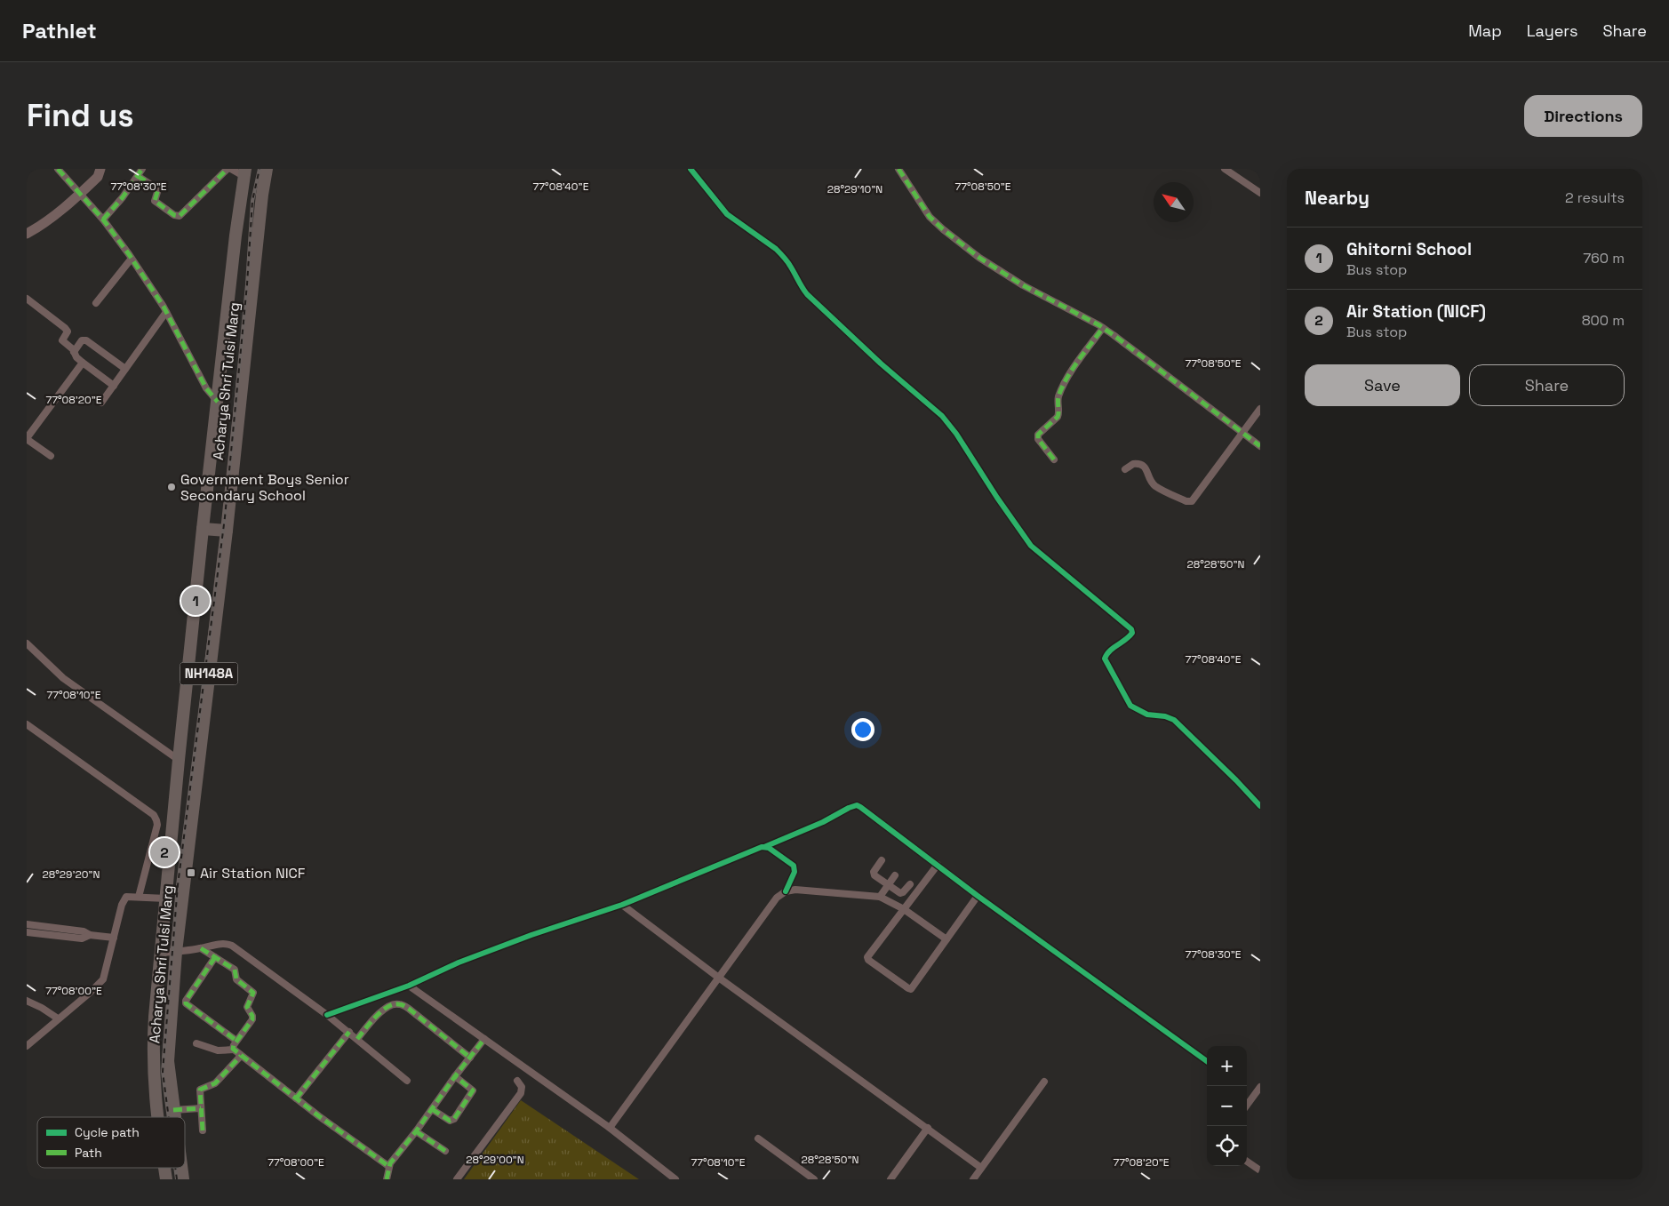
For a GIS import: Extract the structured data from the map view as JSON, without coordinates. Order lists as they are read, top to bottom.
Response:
{
  "streets": {
    "highway": ["Acharya Shri Tulsi Marg", "NH148A"]
  },
  "places": {
    "other": ["Government Boys Senior Secondary School"],
    "transit": ["Air Station NICF"]
  },
  "legend": ["Cycle path", "Path"],
  "north": "top left",
  "page": {
    "header": "Pathlet",
    "nav": ["Map", "Layers", "Share"],
    "buttons": [
      "Directions",
      ["Save", "Share"]
    ],
    "title": "Find us",
    "heading": ["Nearby", "2 results"],
    "list": [
      {
        "mark": "1",
        "name": "Ghitorni School",
        "note": "Bus stop",
        "value": "760 m"
      },
      {
        "mark": "2",
        "name": "Air Station (NICF)",
        "note": "Bus stop",
        "value": "800 m"
      }
    ],
    "pins": ["1", "2"],
    "map_buttons": ["+", "−"]
  },
  "coordinates": [
    "77°08'50\"E",
    "77°08'30\"E",
    "77°08'40\"E",
    "28°29'10\"N",
    "77°08'20\"E",
    "28°28'50\"N",
    "77°08'10\"E",
    "28°29'20\"N",
    "77°08'00\"E",
    "28°29'00\"N"
  ]
}
